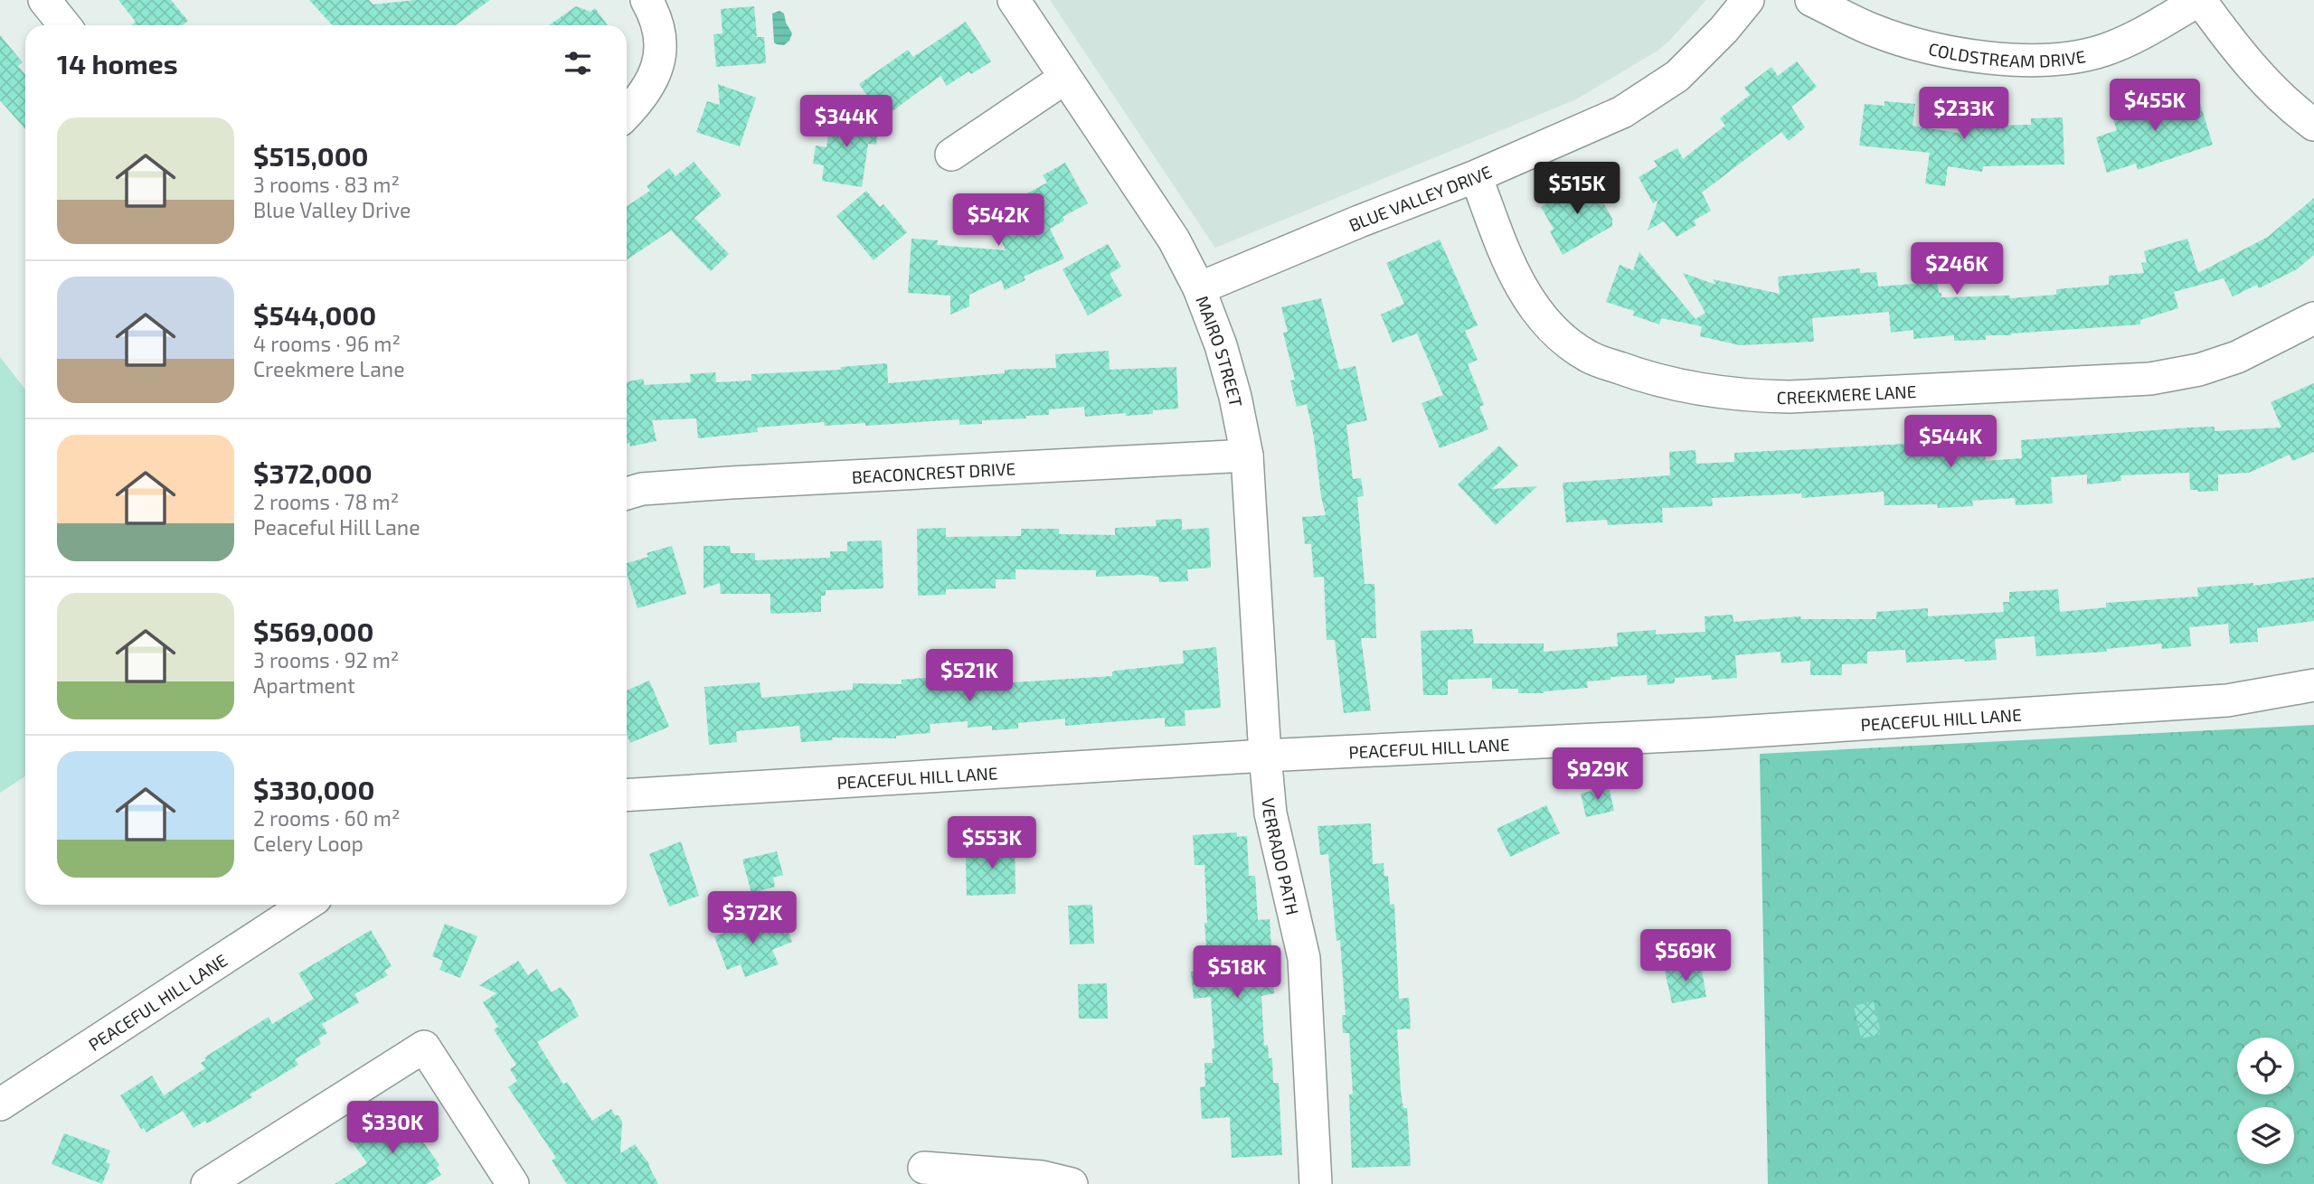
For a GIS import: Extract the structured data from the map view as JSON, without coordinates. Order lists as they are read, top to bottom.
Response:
{
  "streets": {
    "street": [
      "COLDSTREAM DRIVE",
      "BLUE VALLEY DRIVE",
      "MAIRO STREET",
      "CREEKMERE LANE",
      "BEACONCREST DRIVE",
      "PEACEFUL HILL LANE",
      "VERRADO PATH"
    ]
  },
  "crossings": [
    ["BLUE VALLEY DRIVE", "MAIRO STREET"],
    ["BLUE VALLEY DRIVE", "CREEKMERE LANE"],
    ["MAIRO STREET", "BEACONCREST DRIVE"],
    ["MAIRO STREET", "PEACEFUL HILL LANE"],
    ["MAIRO STREET", "VERRADO PATH"],
    ["PEACEFUL HILL LANE", "VERRADO PATH"]
  ],
  "page": {
    "heading": "14 homes",
    "price": [
      "$455K",
      "$233K",
      "$344K",
      "$515K",
      "$542K",
      "$246K",
      "$544K",
      "$521K",
      "$929K",
      "$553K",
      "$372K",
      "$569K",
      "$518K",
      "$330K"
    ],
    "list": [
      {
        "name": "$515,000",
        "note": "3 rooms · 83 m² · Blue Valley Drive"
      },
      {
        "name": "$544,000",
        "note": "4 rooms · 96 m² · Creekmere Lane"
      },
      {
        "name": "$372,000",
        "note": "2 rooms · 78 m² · Peaceful Hill Lane"
      },
      {
        "name": "$569,000",
        "note": "3 rooms · 92 m² · Apartment"
      },
      {
        "name": "$330,000",
        "note": "2 rooms · 60 m² · Celery Loop"
      }
    ]
  }
}
